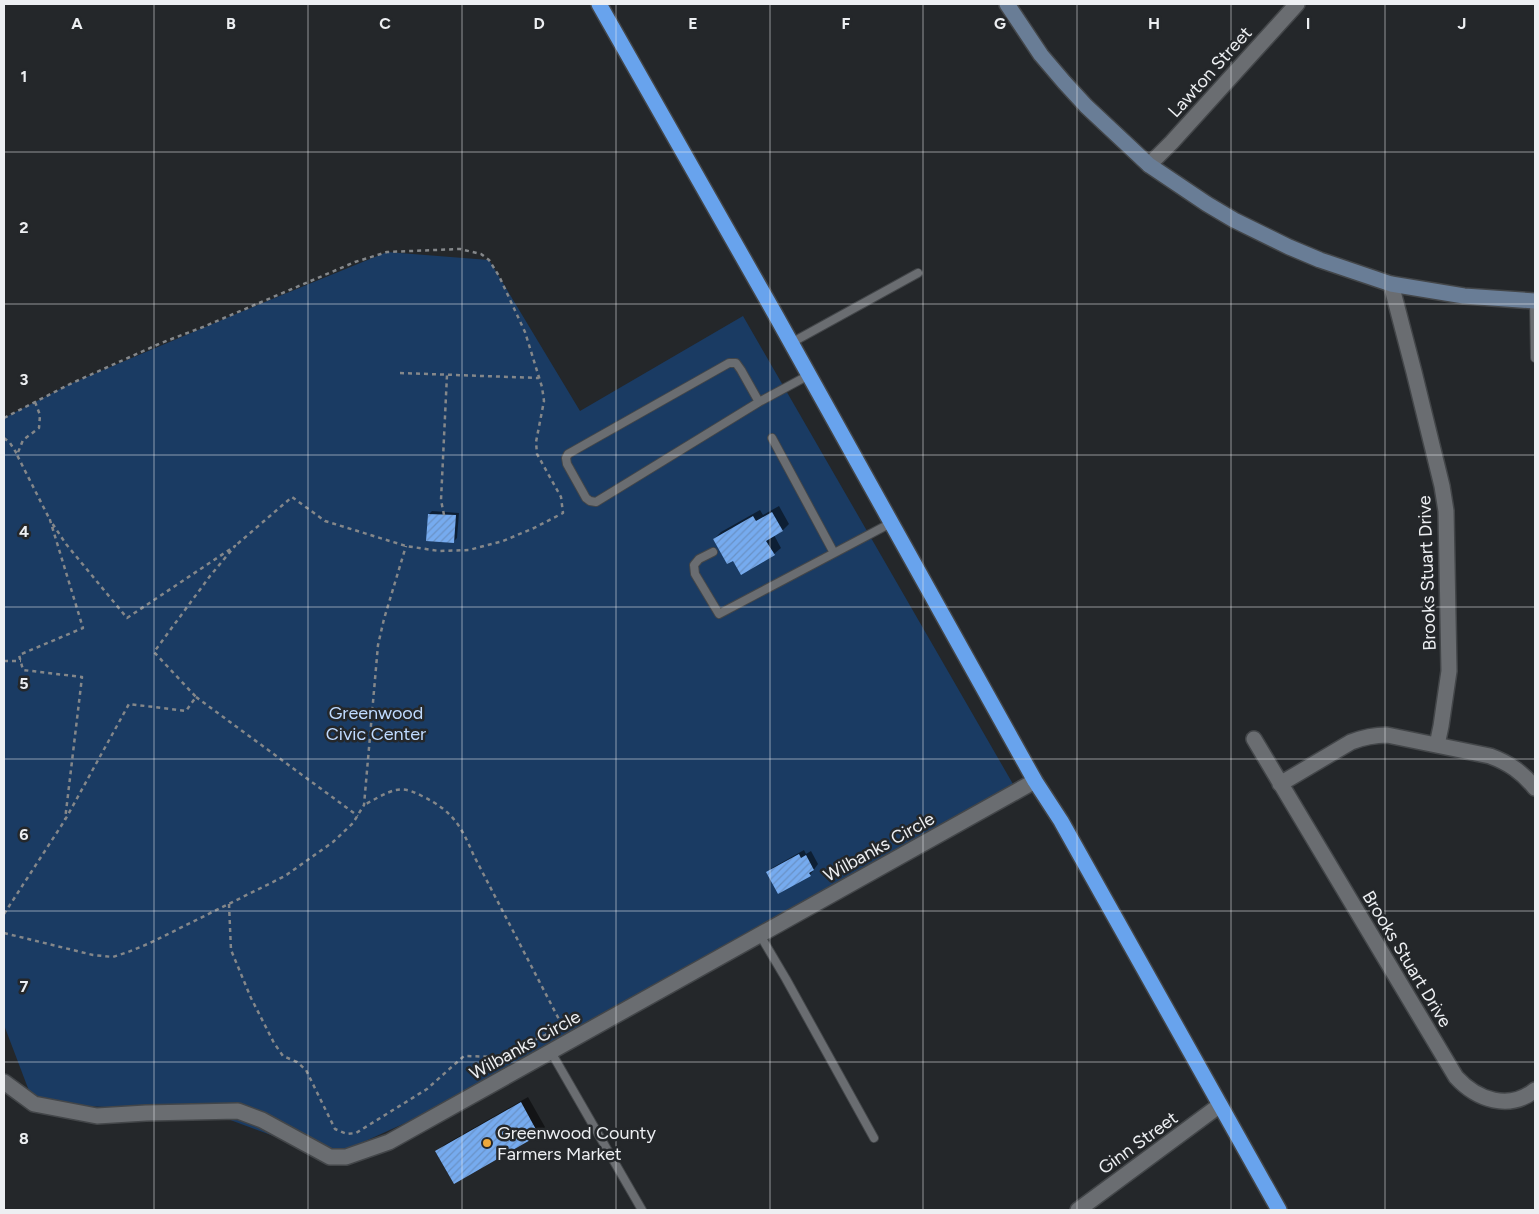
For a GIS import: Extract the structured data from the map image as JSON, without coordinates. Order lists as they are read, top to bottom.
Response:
{
  "streets": {
    "street": [
      "Lawton Street",
      "Brooks Stuart Drive",
      "Wilbanks Circle",
      "Ginn Street"
    ]
  },
  "parks": ["Greenwood Civic Center"],
  "places": ["Greenwood County Farmers Market"],
  "grid": {
    "columns": [
      "A",
      "B",
      "C",
      "D",
      "E",
      "F",
      "G",
      "H",
      "I",
      "J"
    ],
    "rows": [
      "1",
      "2",
      "3",
      "4",
      "5",
      "6",
      "7",
      "8"
    ]
  }
}
